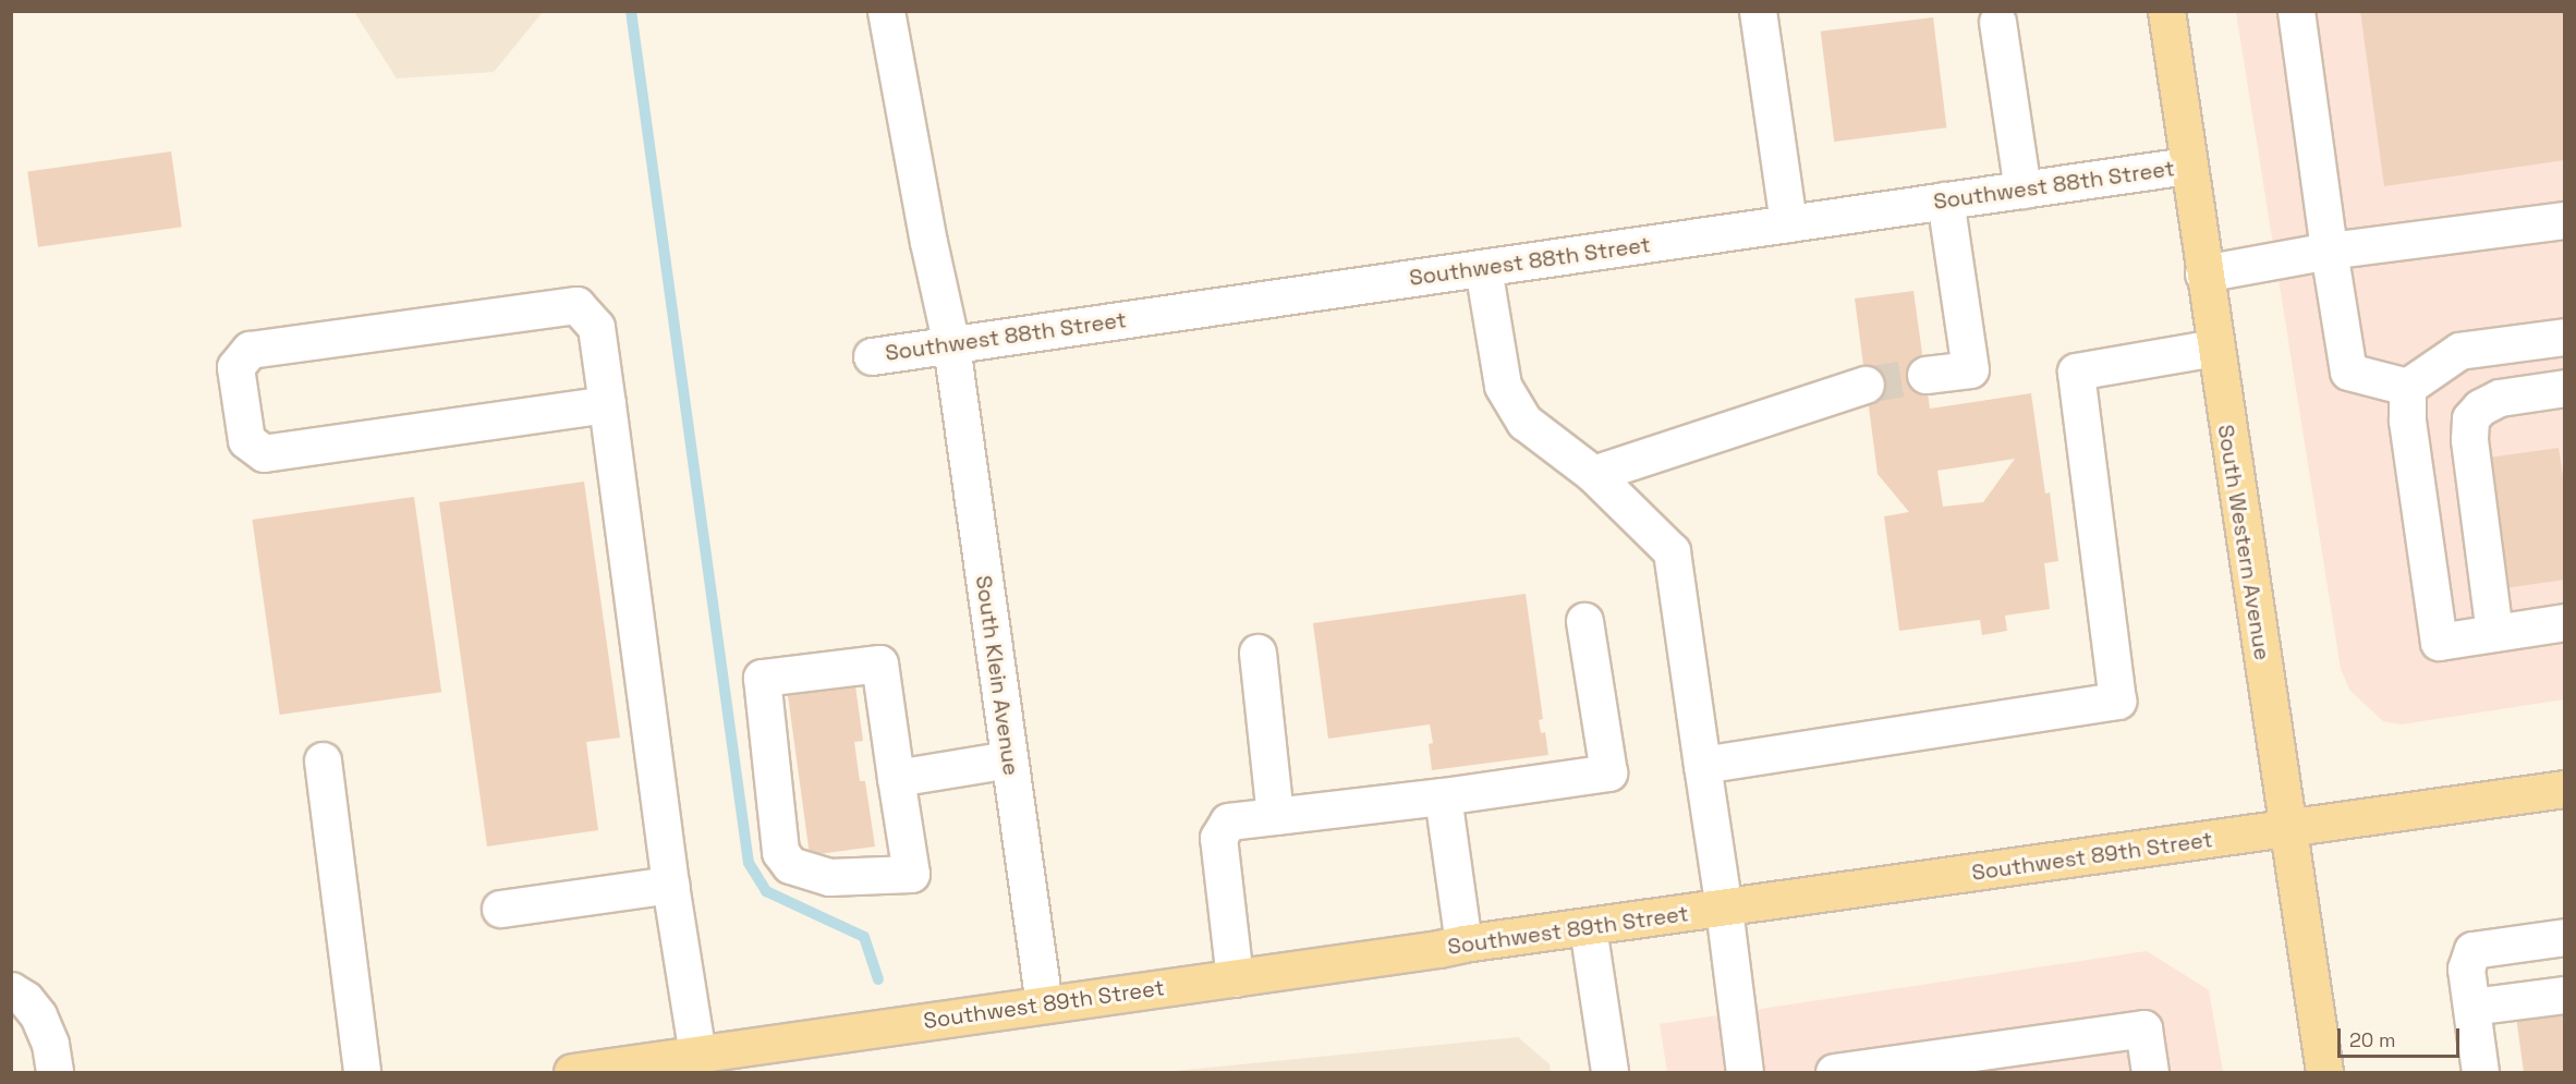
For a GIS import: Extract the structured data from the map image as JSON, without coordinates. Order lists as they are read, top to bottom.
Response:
{
  "streets": {
    "main road": ["South Western Avenue", "Southwest 89th Street"],
    "street": ["Southwest 88th Street", "South Klein Avenue"]
  },
  "crossings": [
    ["Southwest 88th Street", "South Western Avenue"],
    ["Southwest 88th Street", "South Klein Avenue"],
    ["South Western Avenue", "Southwest 89th Street"],
    ["South Klein Avenue", "Southwest 89th Street"]
  ],
  "scale_bar": "20 m"
}
